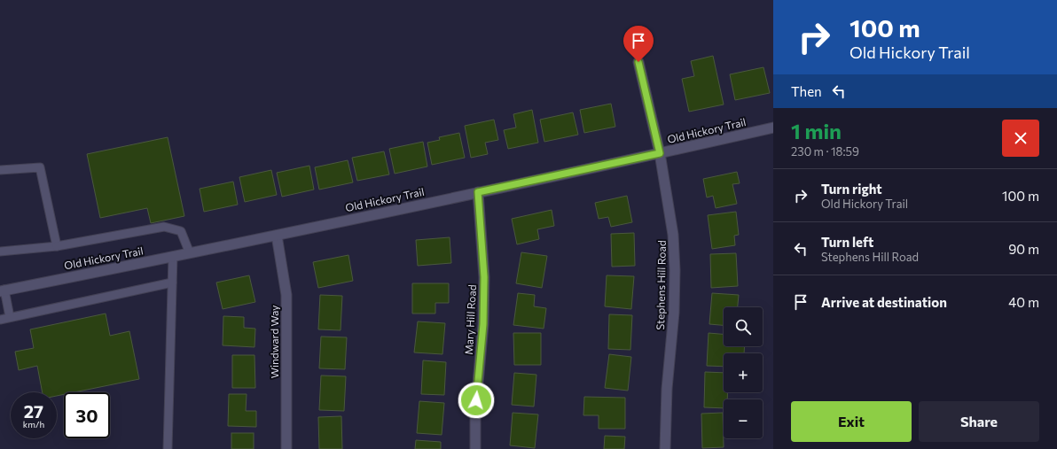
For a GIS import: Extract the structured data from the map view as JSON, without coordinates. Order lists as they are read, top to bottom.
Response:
{
  "streets": {
    "street": [
      "Old Hickory Trail",
      "Stephens Hill Road",
      "Mary Hill Road",
      "Windward Way"
    ]
  },
  "crossings": [
    ["Old Hickory Trail", "Stephens Hill Road"],
    ["Old Hickory Trail", "Mary Hill Road"],
    ["Old Hickory Trail", "Windward Way"]
  ],
  "page": {
    "turn": ["100 m", "Old Hickory Trail"],
    "then": "Then",
    "heading": ["1 min", "230 m · 18:59"],
    "list": [
      {
        "name": "Turn right",
        "note": "Old Hickory Trail",
        "value": "100 m"
      },
      {
        "name": "Turn left",
        "note": "Stephens Hill Road",
        "value": "90 m"
      },
      {
        "name": "Arrive at destination",
        "value": "40 m"
      }
    ],
    "map_buttons": ["+", "−"],
    "speed": "27 km/h",
    "limit": "30",
    "buttons": ["Exit", "Share"]
  }
}
